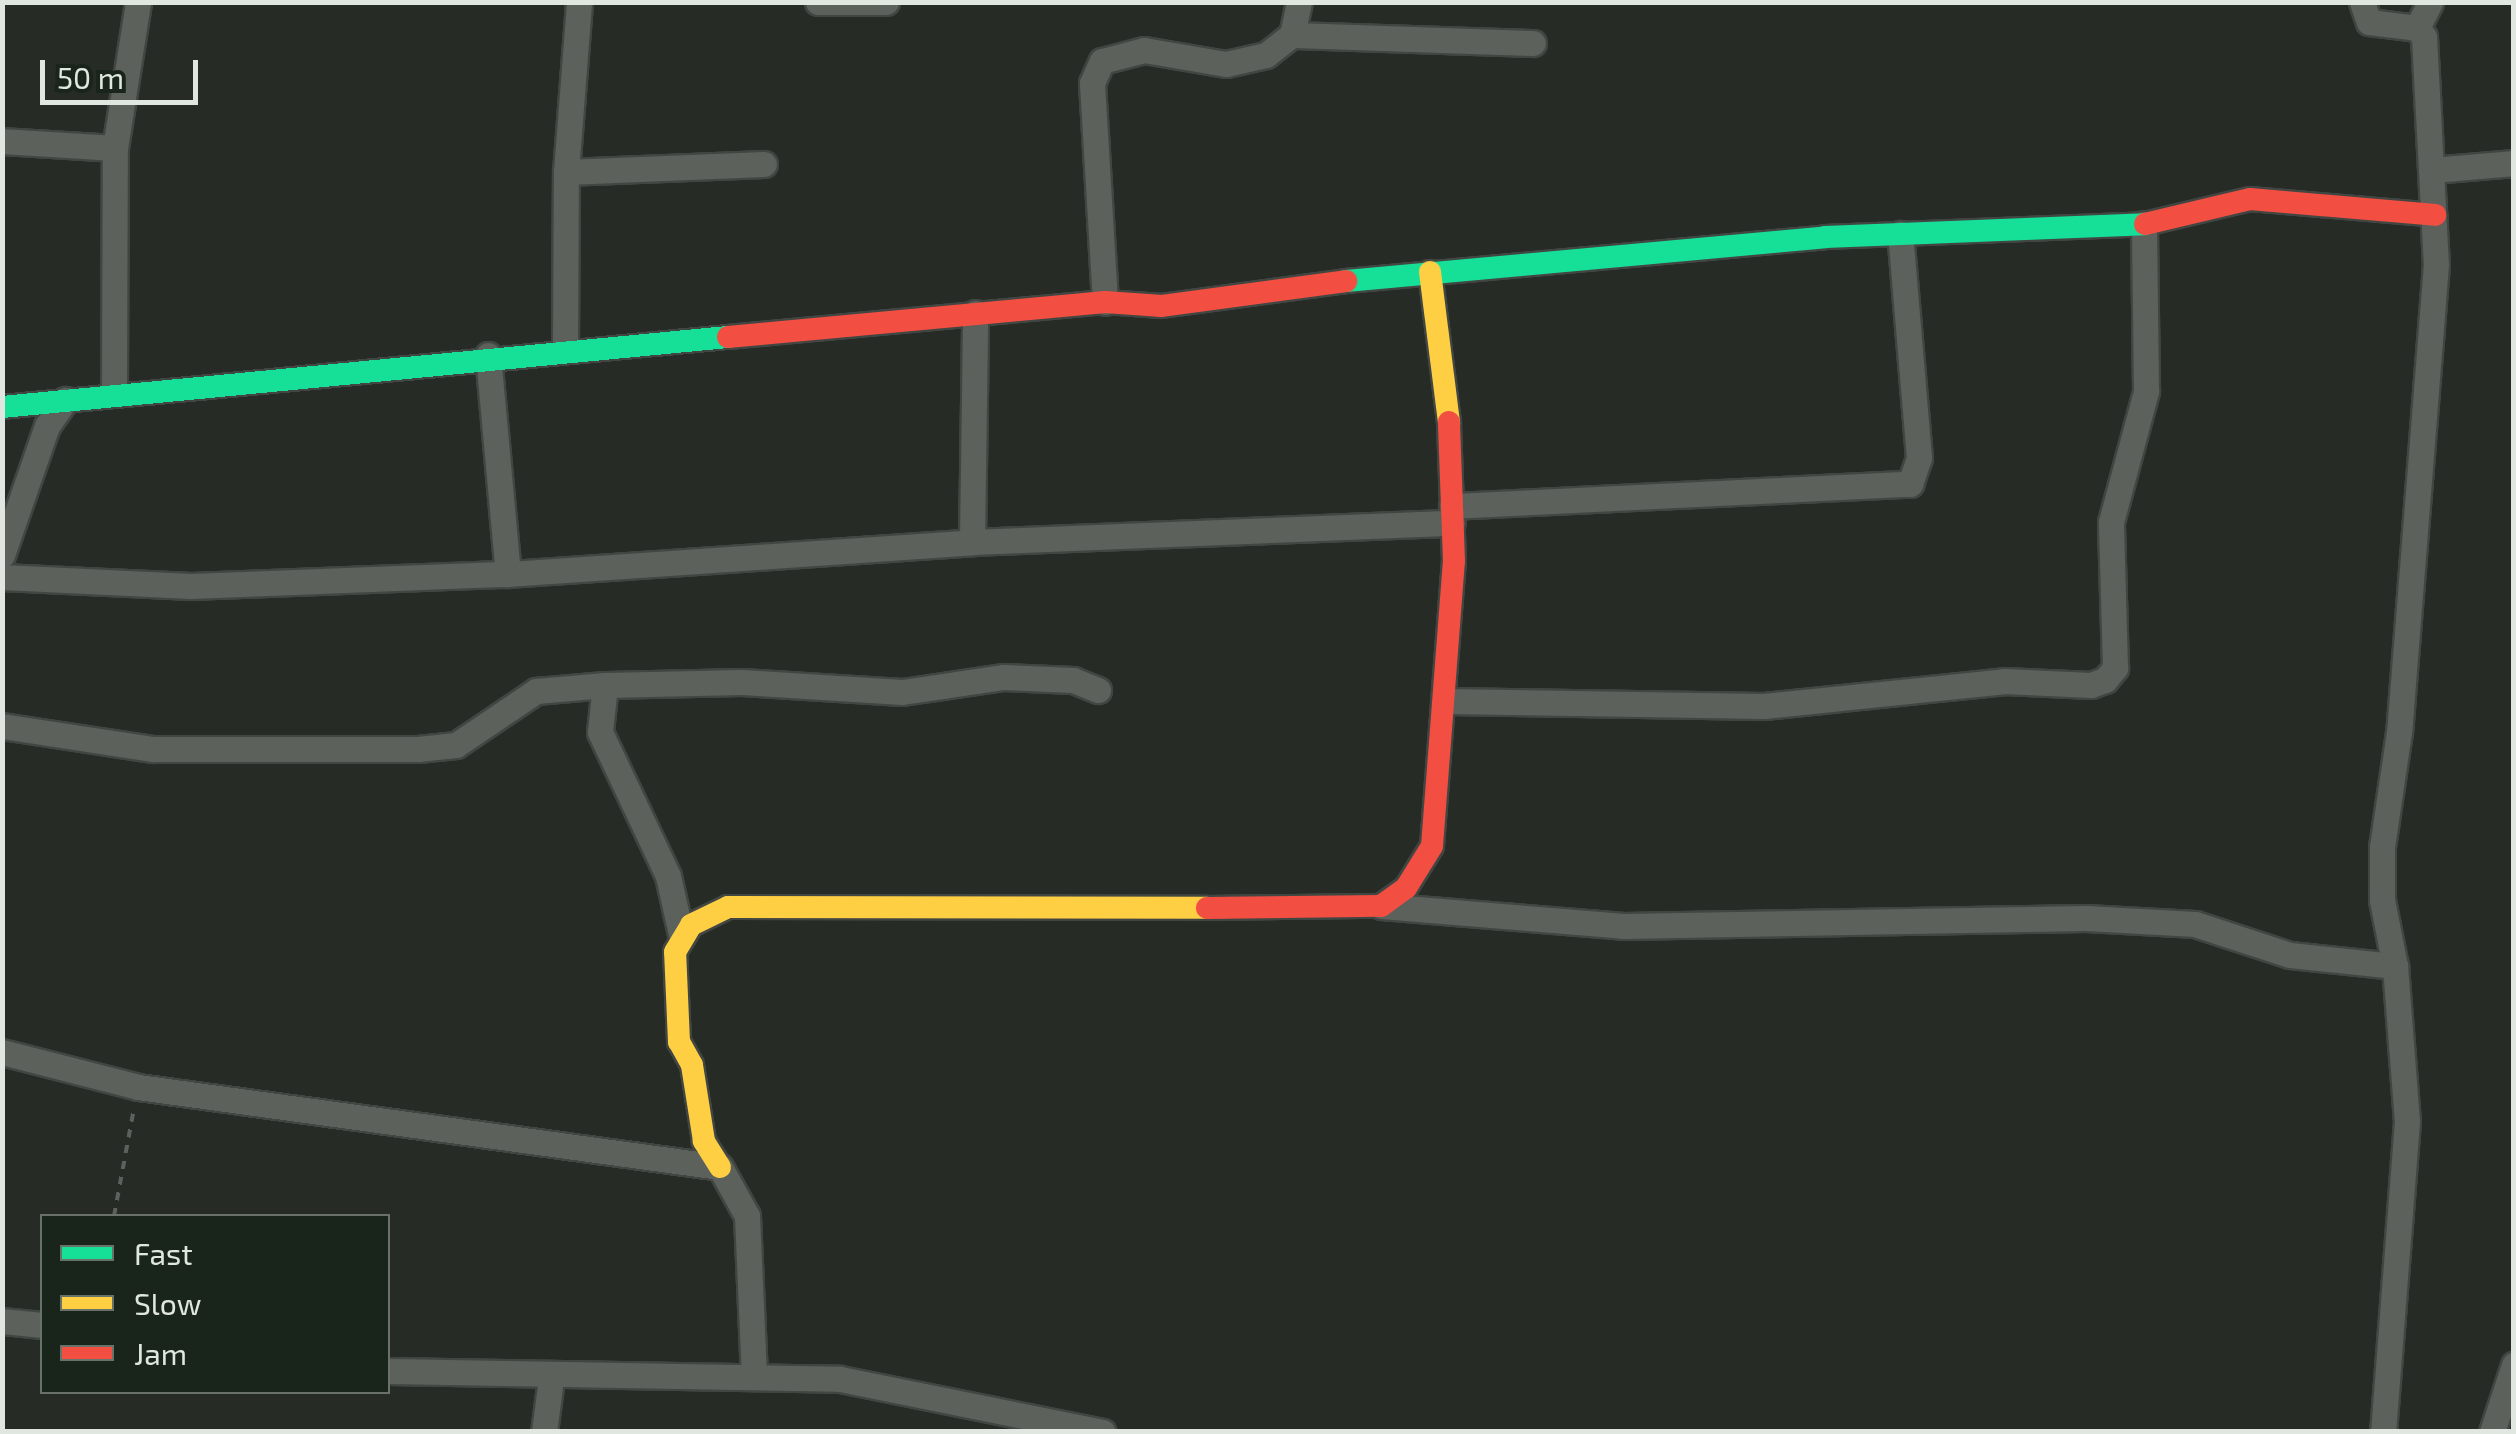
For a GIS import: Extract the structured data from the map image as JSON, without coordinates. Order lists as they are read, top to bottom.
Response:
{
  "legend": ["Fast", "Slow", "Jam"],
  "scale_bar": "50 m"
}
